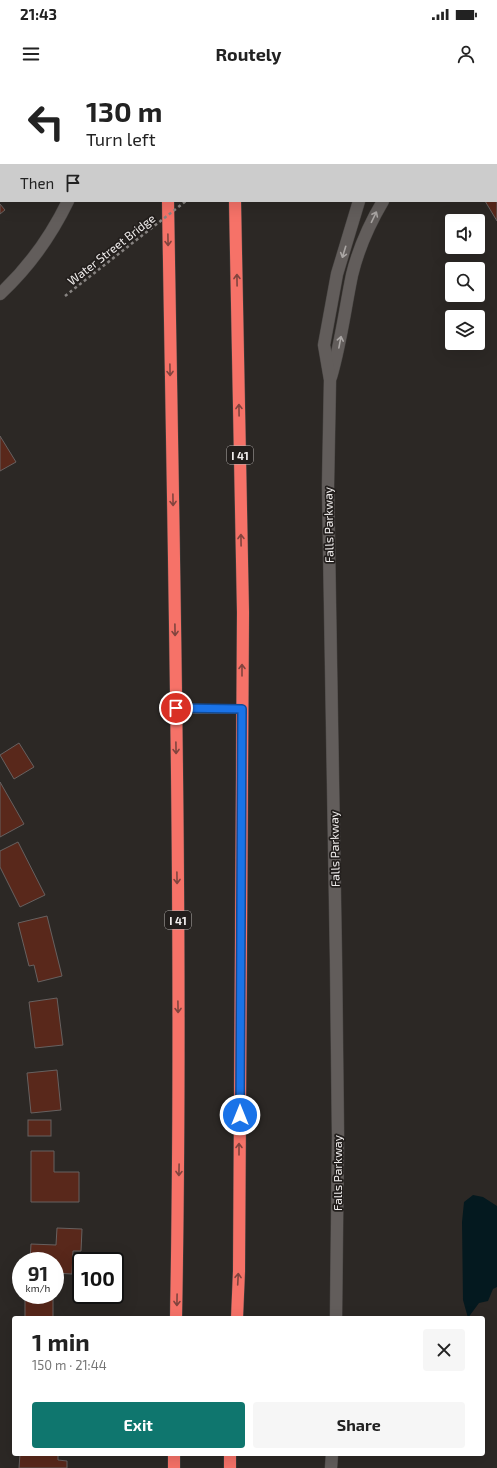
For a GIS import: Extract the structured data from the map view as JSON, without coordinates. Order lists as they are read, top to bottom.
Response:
{
  "streets": {
    "highway": ["I 41"],
    "street": ["Falls Parkway"],
    "path": ["Water Street Bridge"]
  },
  "page": {
    "status": "21:43",
    "header": "Routely",
    "turn": ["130 m", "Turn left"],
    "then": "Then",
    "speed": "91 km/h",
    "limit": "100",
    "heading": ["1 min", "150 m · 21:44"],
    "buttons": ["Exit", "Share"]
  }
}
